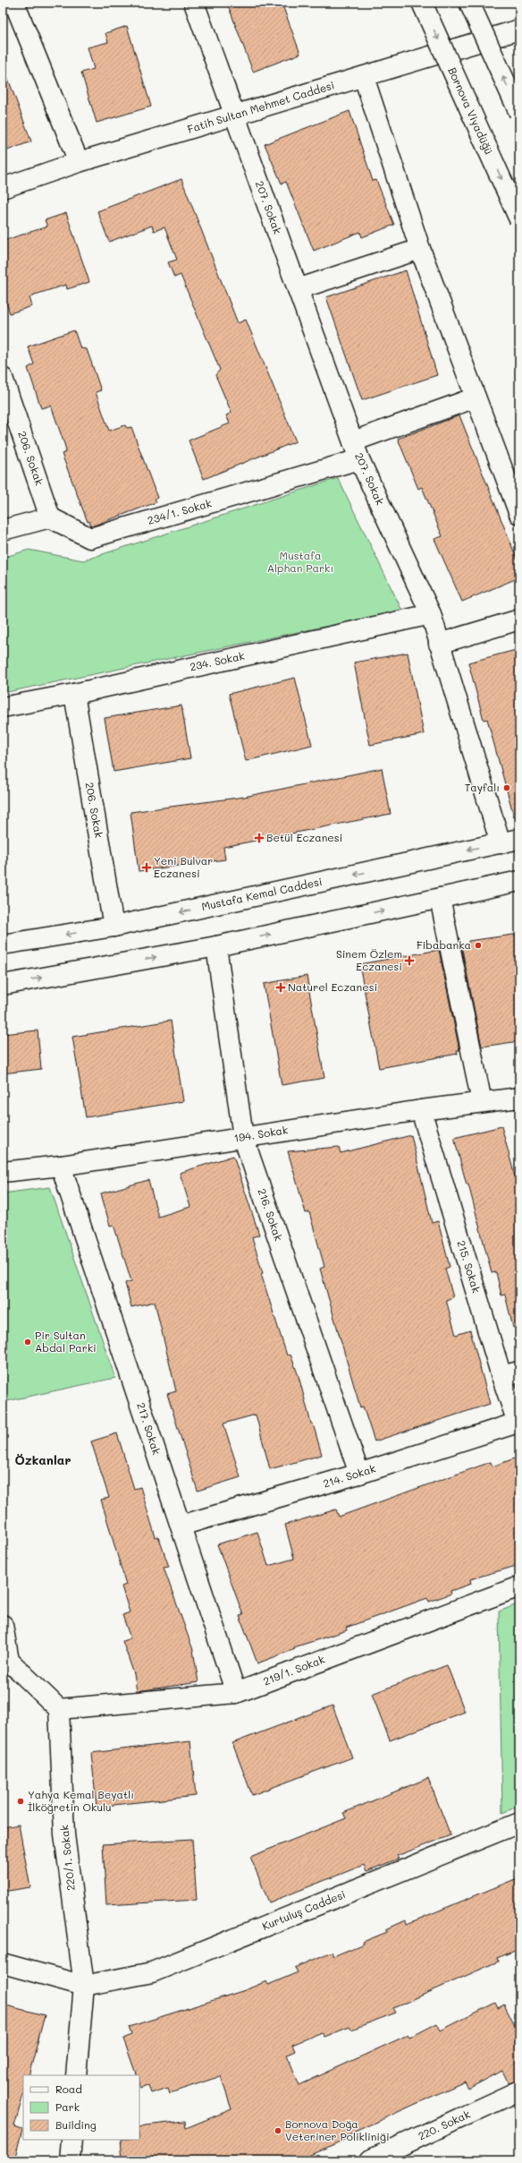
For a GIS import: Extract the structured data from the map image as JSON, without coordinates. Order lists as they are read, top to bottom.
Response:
{
  "streets": {
    "main road": [
      "Fatih Sultan Mehmet Caddesi",
      "Bornova Viyadüğü",
      "207. Sokak",
      "206. Sokak",
      "234/1. Sokak",
      "234. Sokak",
      "Mustafa Kemal Caddesi",
      "194. Sokak",
      "216. Sokak",
      "215. Sokak",
      "217. Sokak",
      "214. Sokak",
      "219/1. Sokak",
      "220/1. Sokak",
      "Kurtuluş Caddesi",
      "220. Sokak"
    ]
  },
  "crossings": [
    ["Fatih Sultan Mehmet Caddesi", "207. Sokak"],
    ["207. Sokak", "234/1. Sokak"],
    ["207. Sokak", "234. Sokak"],
    ["207. Sokak", "Mustafa Kemal Caddesi"],
    ["206. Sokak", "234/1. Sokak"],
    ["206. Sokak", "234. Sokak"],
    ["206. Sokak", "Mustafa Kemal Caddesi"],
    ["194. Sokak", "216. Sokak"],
    ["194. Sokak", "215. Sokak"],
    ["194. Sokak", "217. Sokak"],
    ["216. Sokak", "214. Sokak"],
    ["215. Sokak", "214. Sokak"],
    ["217. Sokak", "214. Sokak"],
    ["217. Sokak", "219/1. Sokak"],
    ["219/1. Sokak", "220/1. Sokak"],
    ["220/1. Sokak", "Kurtuluş Caddesi"]
  ],
  "districts": ["Özkanlar"],
  "parks": ["Mustafa Alphan Parkı"],
  "places": {
    "other": [
      "Tayfalı",
      "Fibabanka",
      "Pir Sultan Abdal Parki",
      "Yahya Kemal Beyatlı İlköğretin Okulu",
      "Bornova Doğa Veteriner Polikliniği"
    ],
    "health": [
      "Betül Eczanesi",
      "Yeni Bulvar Eczanesi",
      "Sinem Özlem Eczanesi",
      "Naturel Eczanesi"
    ]
  },
  "legend": ["Road", "Park", "Building"]
}
